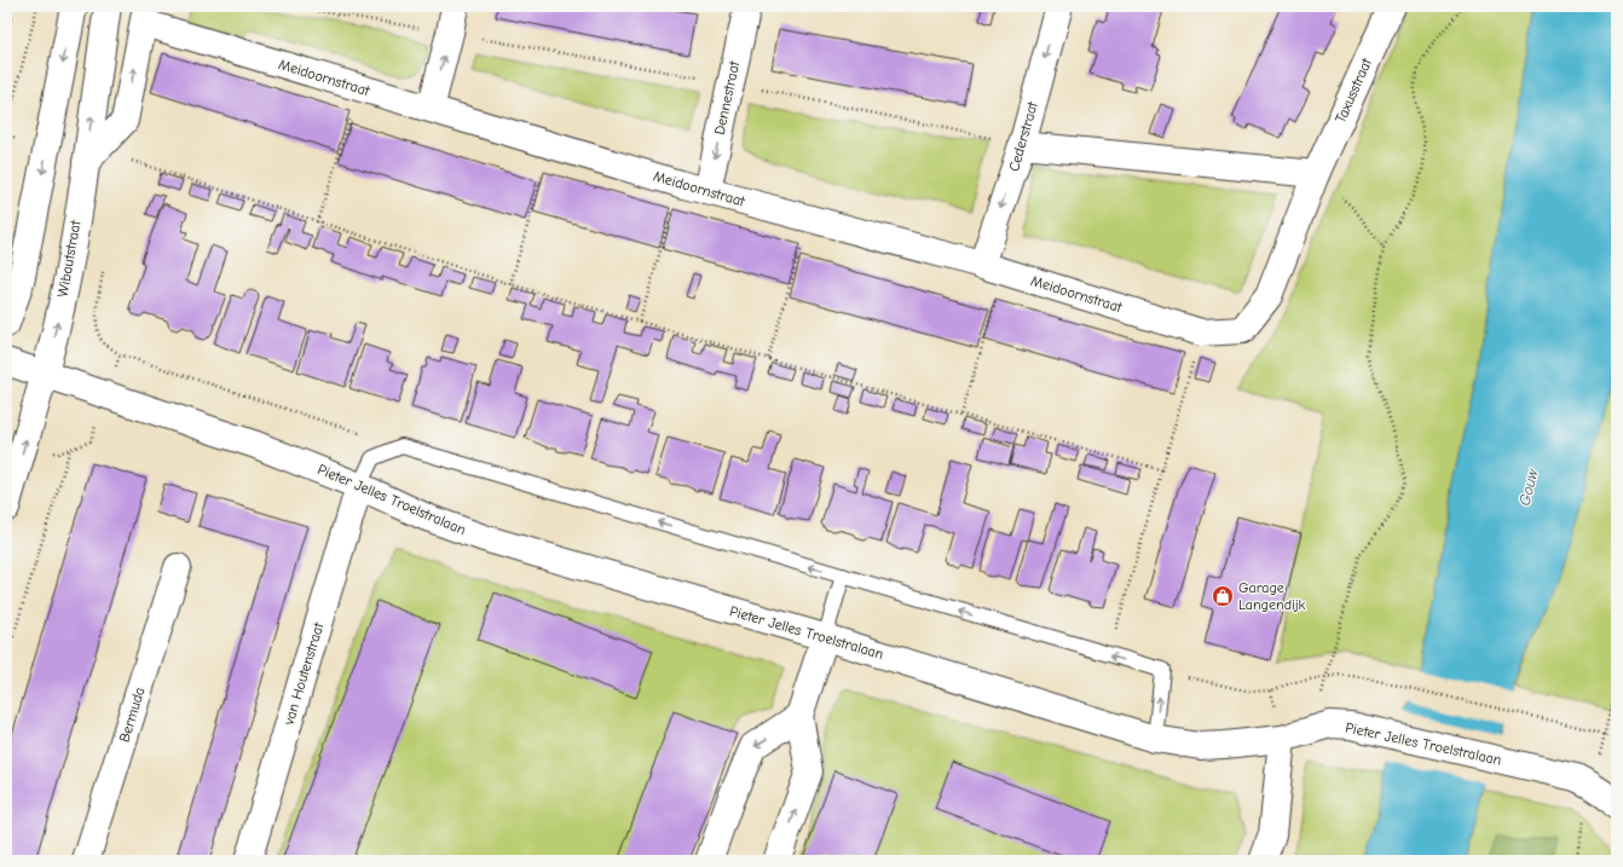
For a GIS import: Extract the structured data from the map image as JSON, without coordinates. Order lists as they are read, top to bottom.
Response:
{
  "streets": {
    "street": [
      "Meidoornstraat",
      "Taxusstraat",
      "Dennestraat",
      "Cederstraat",
      "Wibautstraat",
      "Pieter Jelles Troelstralaan",
      "van Houtenstraat",
      "Bermuda"
    ]
  },
  "crossings": [
    ["Meidoornstraat", "Taxusstraat"],
    ["Meidoornstraat", "Dennestraat"],
    ["Meidoornstraat", "Cederstraat"],
    ["Meidoornstraat", "Wibautstraat"],
    ["Wibautstraat", "Pieter Jelles Troelstralaan"],
    ["Pieter Jelles Troelstralaan", "van Houtenstraat"]
  ],
  "one_way": ["Dennestraat", "Cederstraat"],
  "water": ["Gouw"],
  "places": {
    "shop": ["Garage Langendijk"]
  }
}
